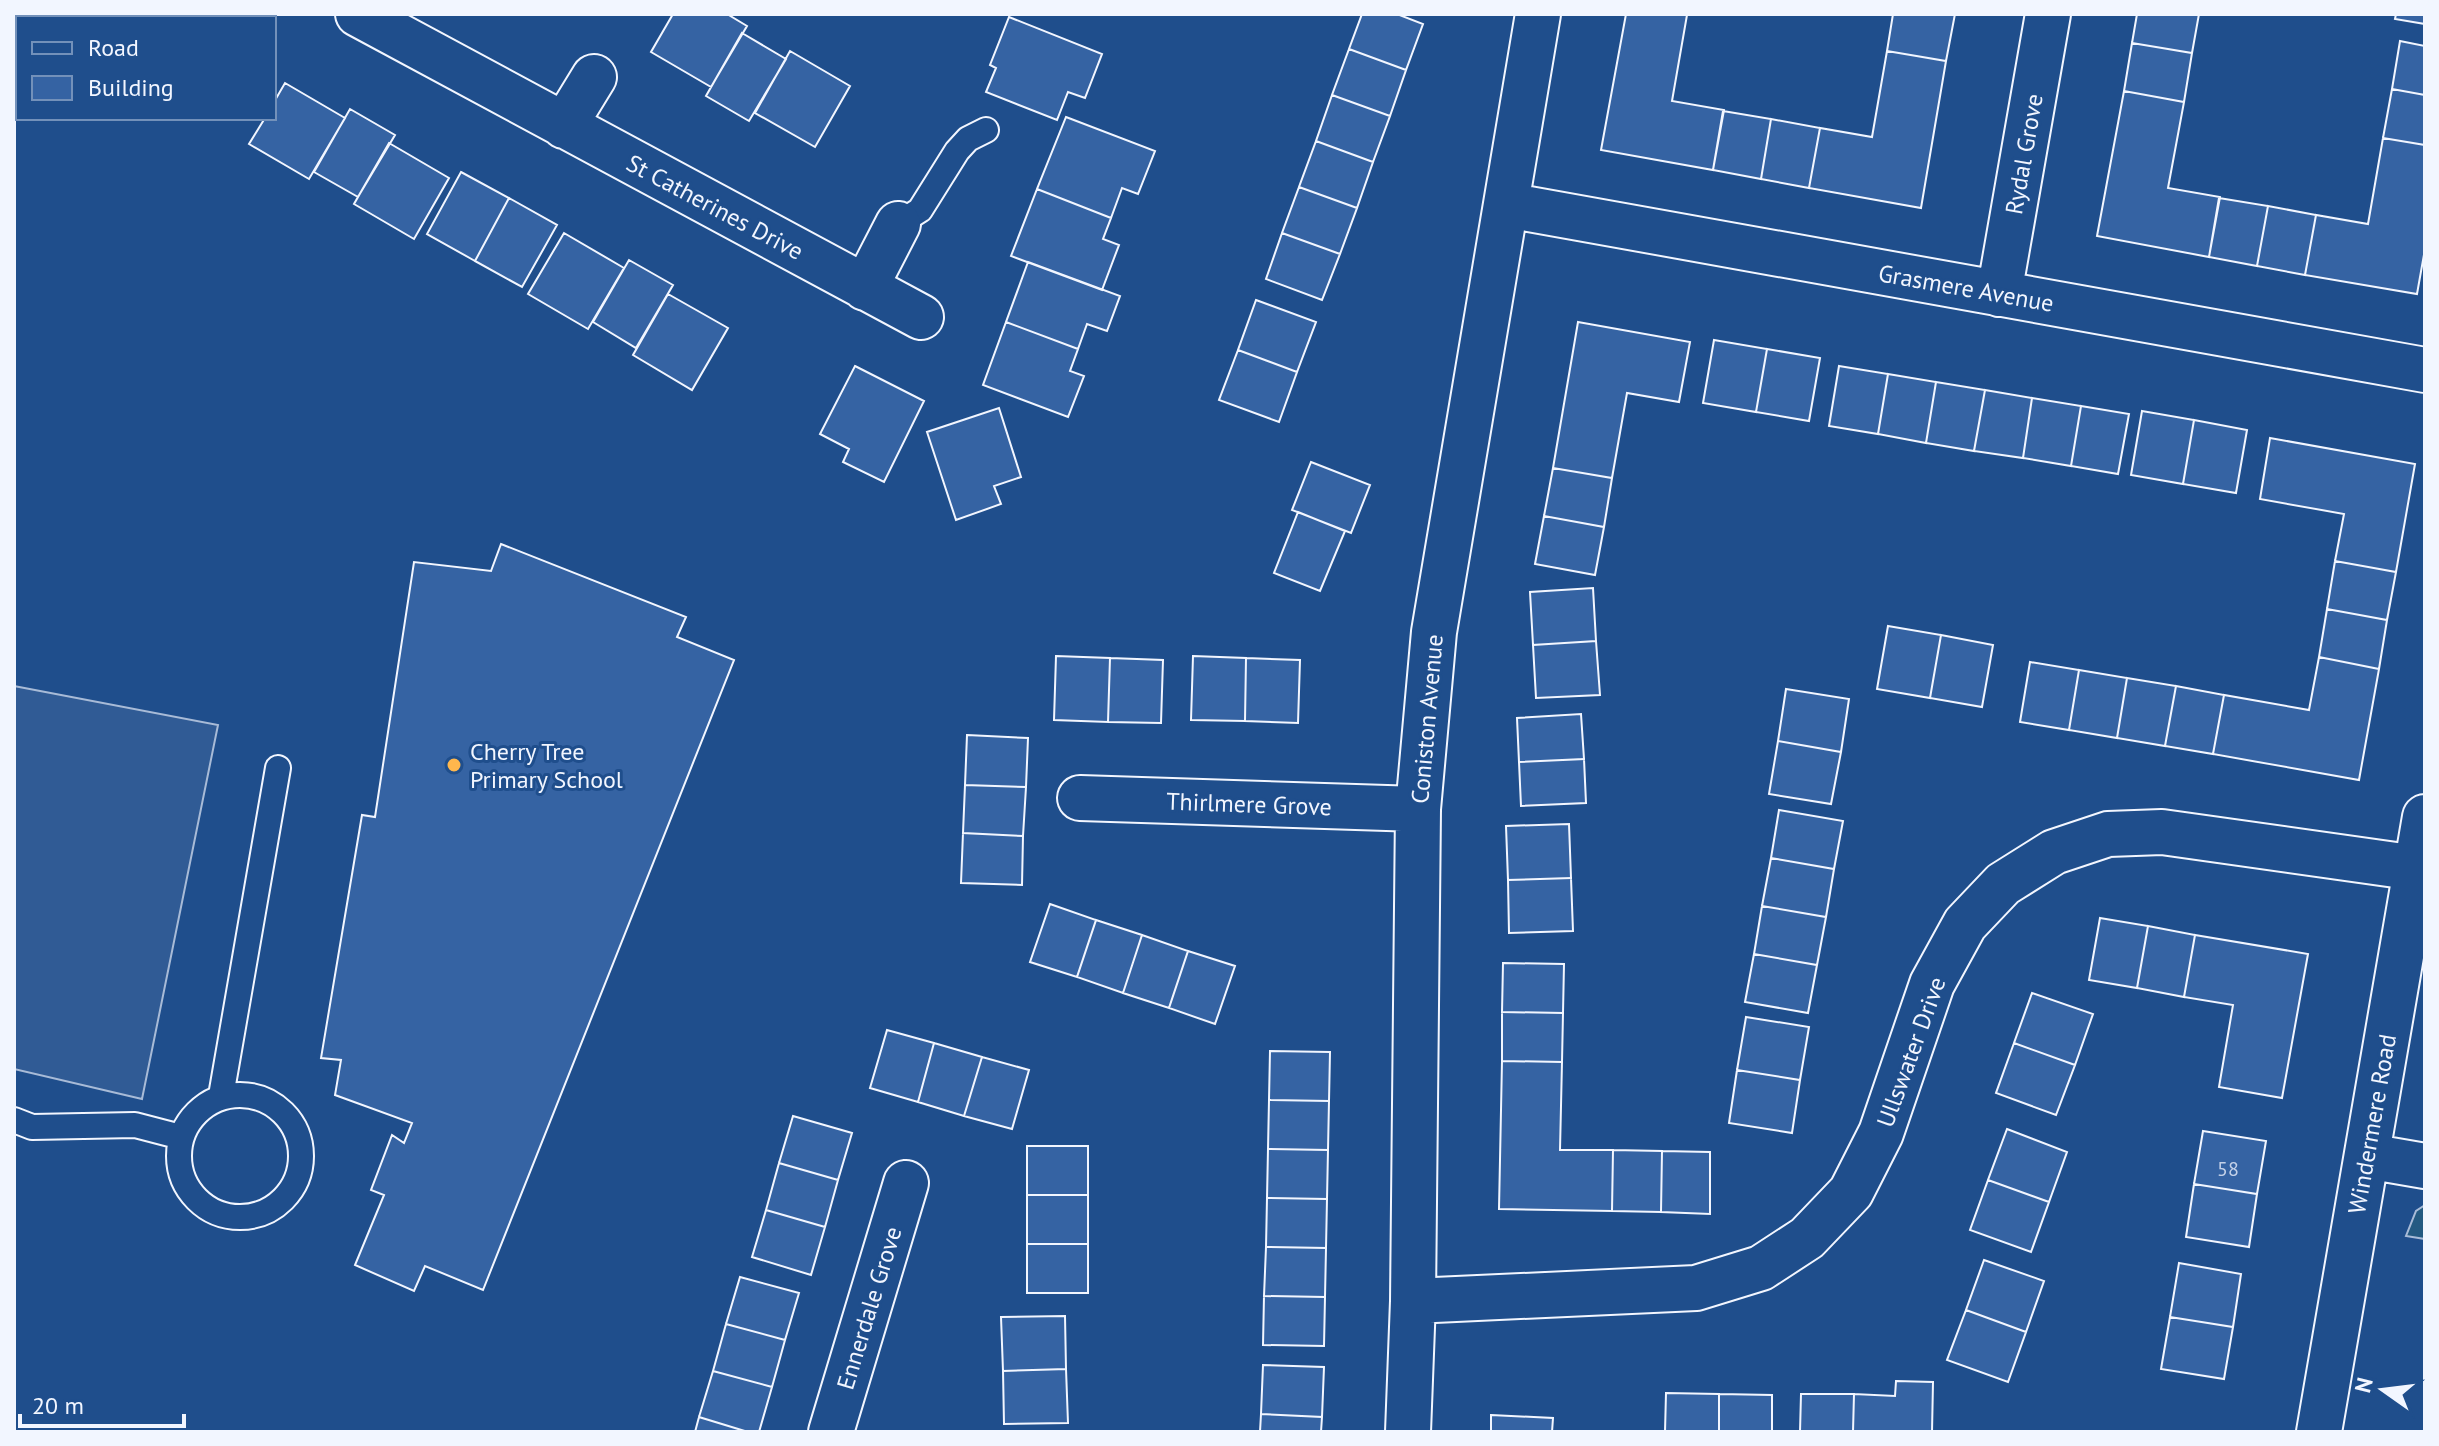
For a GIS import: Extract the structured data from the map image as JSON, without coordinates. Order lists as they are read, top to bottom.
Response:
{
  "streets": {
    "street": [
      "Rydal Grove",
      "St Catherines Drive",
      "Grasmere Avenue",
      "Coniston Avenue",
      "Thirlmere Grove",
      "Ullswater Drive",
      "Windermere Road",
      "Ennerdale Grove"
    ]
  },
  "crossings": [
    ["Rydal Grove", "Grasmere Avenue"],
    ["Grasmere Avenue", "Coniston Avenue"],
    ["Coniston Avenue", "Thirlmere Grove"],
    ["Coniston Avenue", "Ullswater Drive"],
    ["Ullswater Drive", "Windermere Road"]
  ],
  "places": ["Cherry Tree Primary School"],
  "house_numbers": ["58"],
  "legend": ["Road", "Building"],
  "scale_bar": "20 m",
  "north": "left"
}
